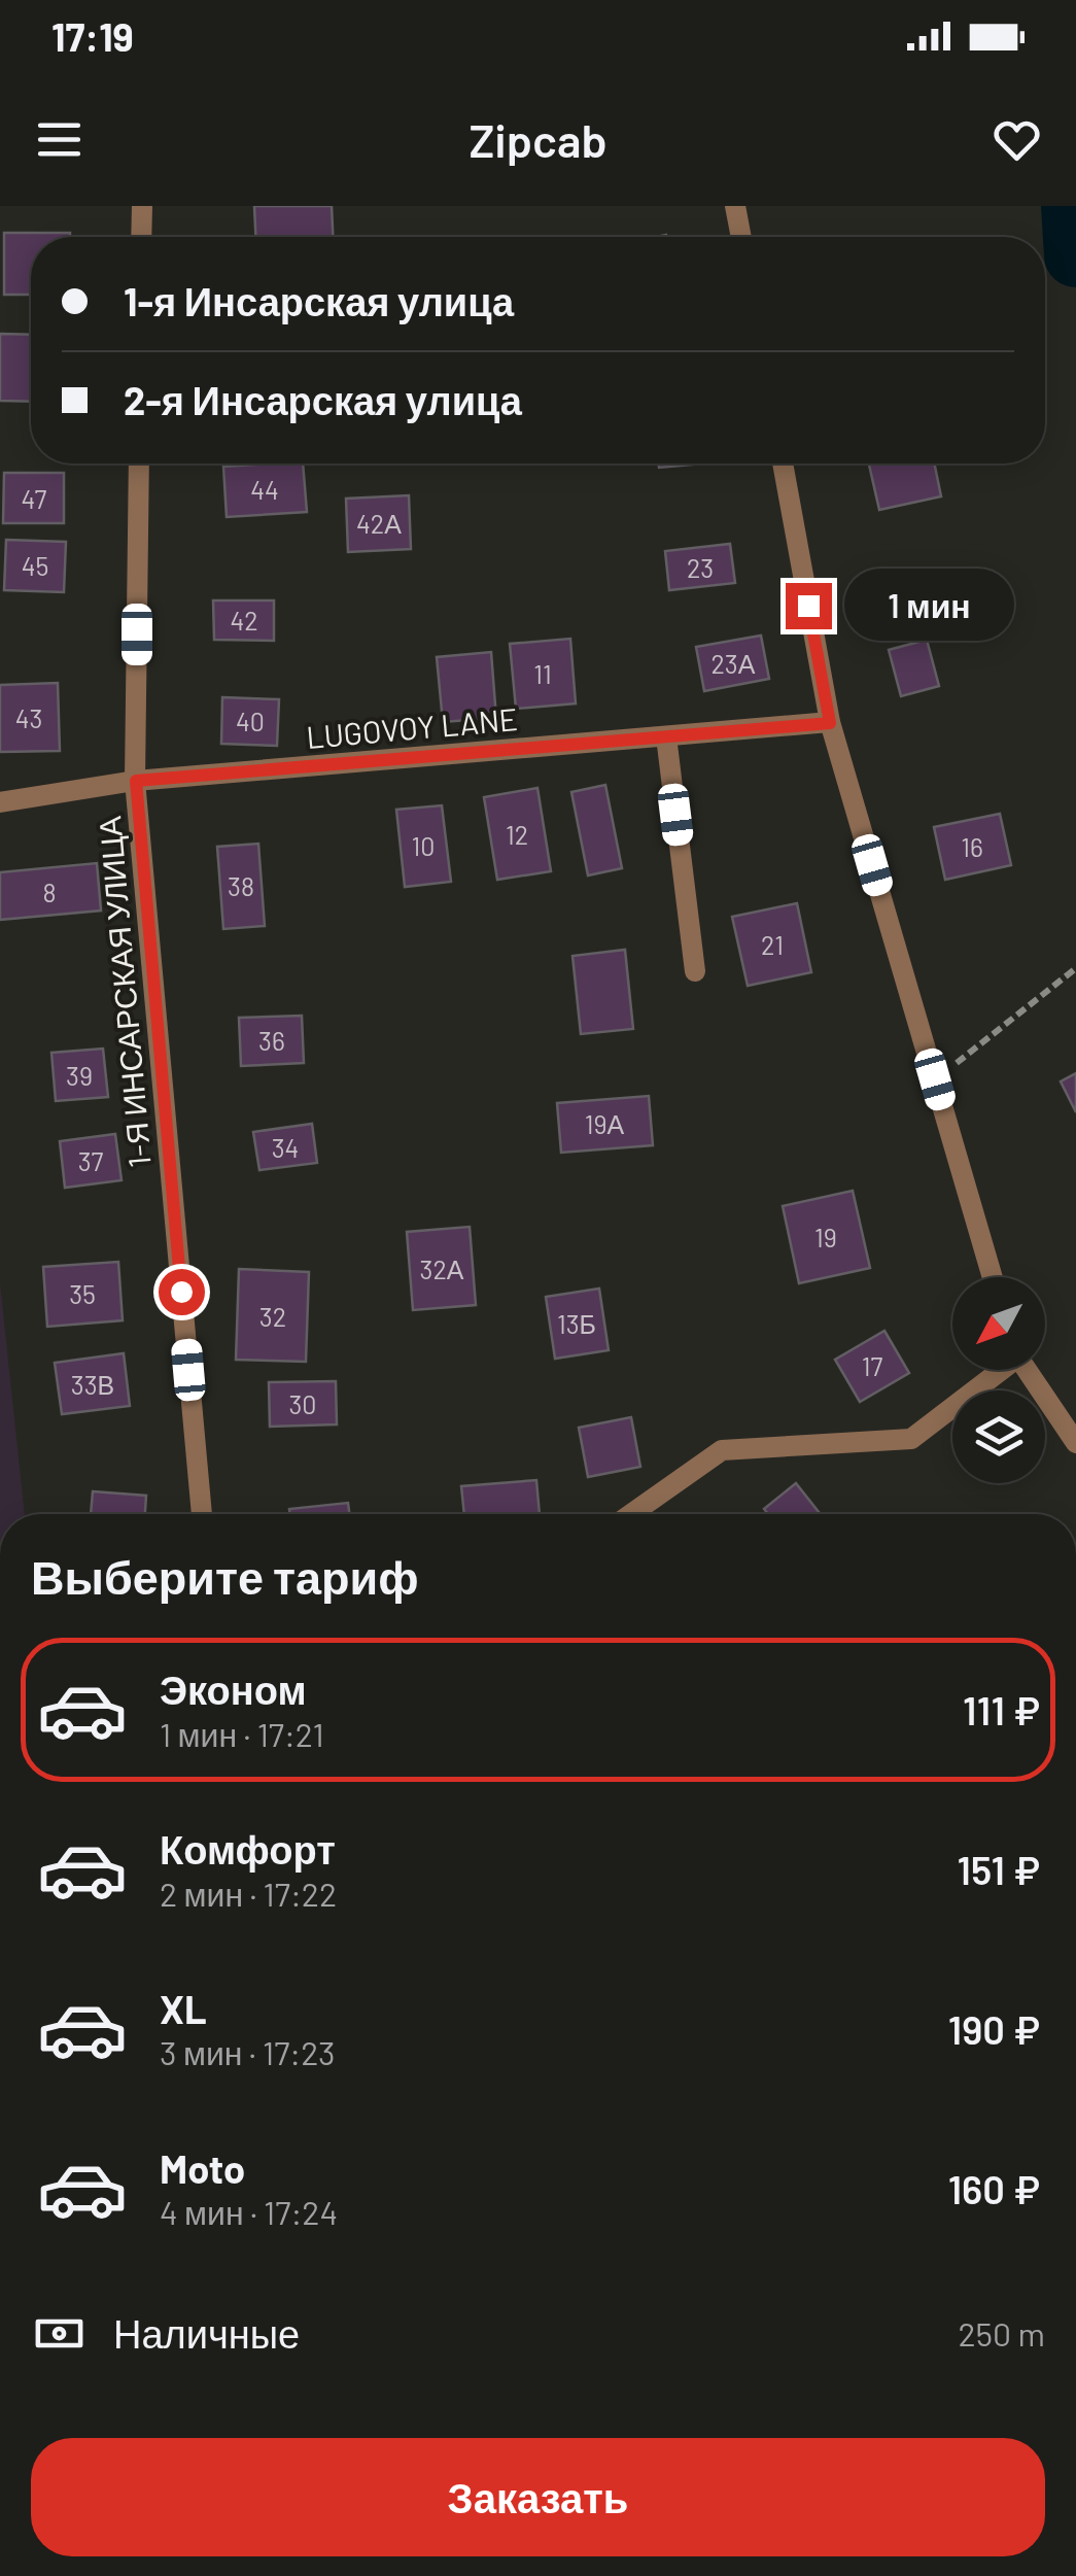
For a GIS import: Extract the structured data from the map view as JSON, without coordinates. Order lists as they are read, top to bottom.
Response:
{
  "streets": {
    "street": ["LUGOVOY LANE", "1-Я ИНСАРСКАЯ УЛИЦА"]
  },
  "crossings": [
    ["LUGOVOY LANE", "1-Я ИНСАРСКАЯ УЛИЦА"]
  ],
  "house_numbers": [
    "44",
    "47",
    "42А",
    "45",
    "23",
    "42",
    "23А",
    "11",
    "43",
    "40",
    "12",
    "10",
    "16",
    "38",
    "8",
    "21",
    "36",
    "39",
    "19А",
    "34",
    "37",
    "19",
    "32А",
    "35",
    "32",
    "13Б",
    "17",
    "33В",
    "30"
  ],
  "north": "bottom left",
  "page": {
    "status": "17:19",
    "header": "Zipcab",
    "banner": ["1-я Инсарская улица", "2-я Инсарская улица"],
    "bubble": "1 мин",
    "heading": "Выберите тариф",
    "list": [
      {
        "name": "Эконом",
        "note": "1 мин · 17:21",
        "value": "111 ₽"
      },
      {
        "name": "Комфорт",
        "note": "2 мин · 17:22",
        "value": "151 ₽"
      },
      {
        "name": "XL",
        "note": "3 мин · 17:23",
        "value": "190 ₽"
      },
      {
        "name": "Moto",
        "note": "4 мин · 17:24",
        "value": "160 ₽"
      }
    ],
    "pay": ["Наличные", "250 m"],
    "buttons": "Заказать"
  }
}
